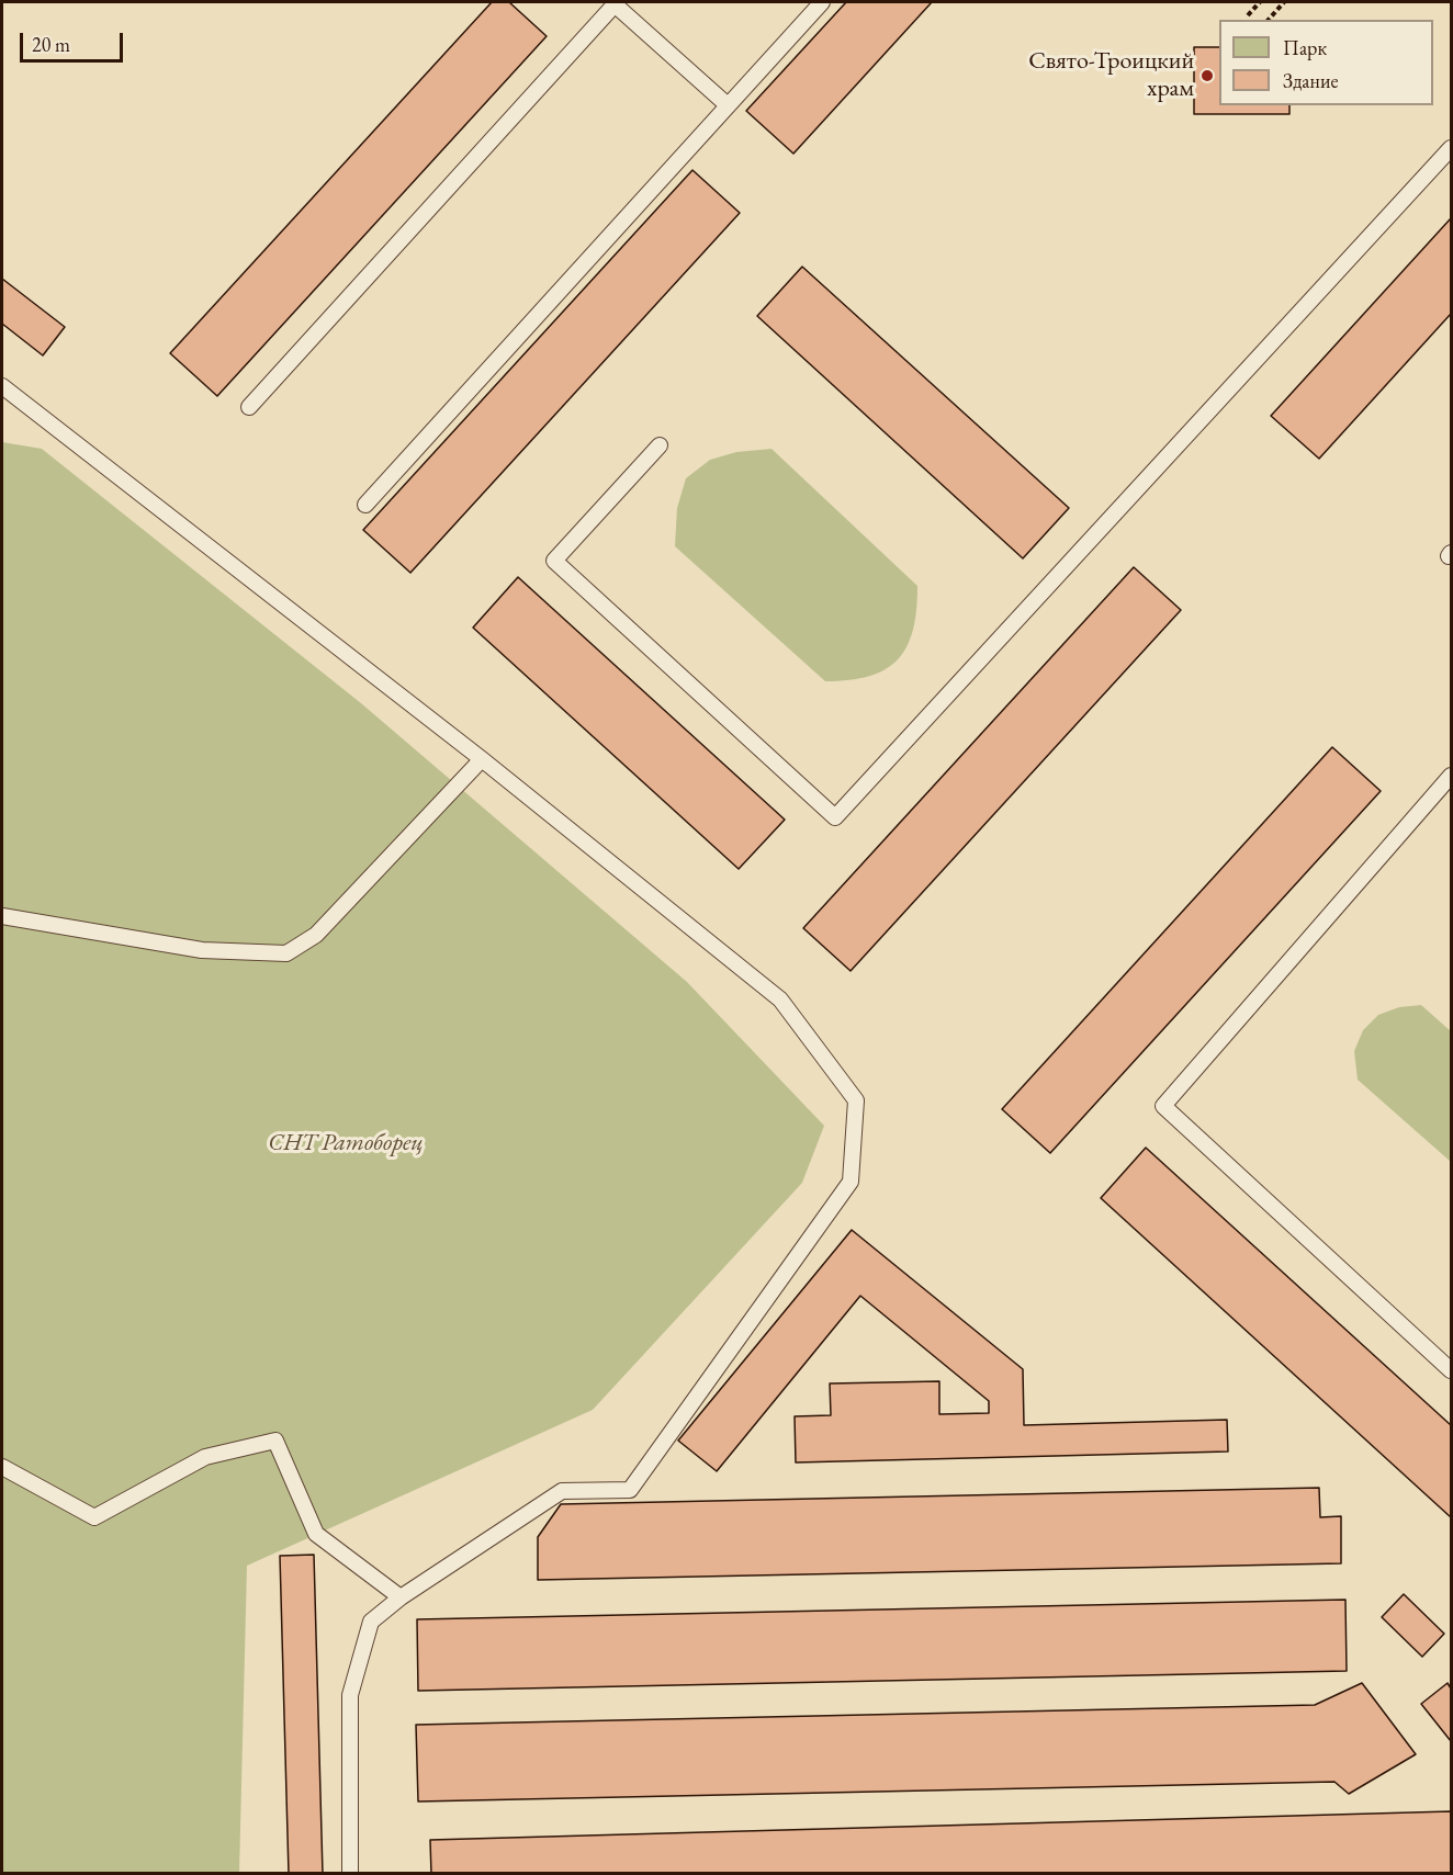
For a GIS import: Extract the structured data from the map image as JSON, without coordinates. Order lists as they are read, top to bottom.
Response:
{
  "parks": ["СНТ Ратоборец"],
  "places": ["Свято-Троицкий храм"],
  "legend": ["Парк", "Здание"],
  "scale_bar": "20 m"
}
